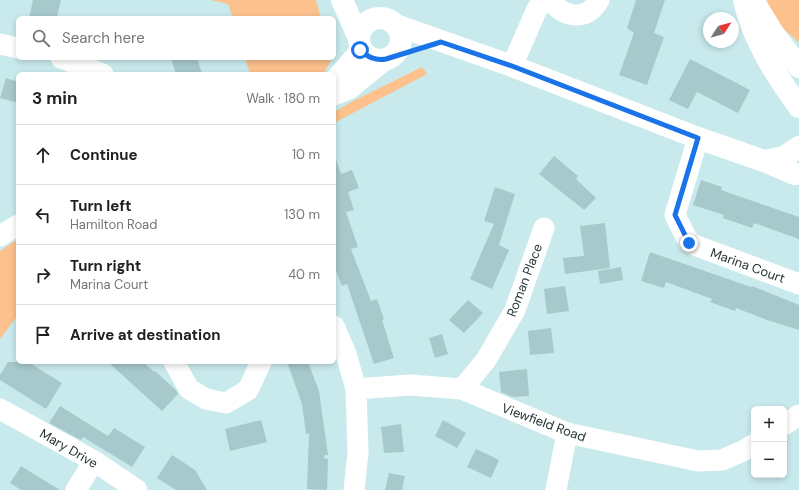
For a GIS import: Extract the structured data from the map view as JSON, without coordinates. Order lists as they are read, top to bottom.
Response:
{
  "streets": {
    "street": [
      "Marina Court",
      "Roman Place",
      "Viewfield Road",
      "Mary Drive"
    ]
  },
  "crossings": [
    ["Roman Place", "Viewfield Road"]
  ],
  "north": "top right",
  "page": {
    "search": "Search here",
    "heading": ["3 min", "Walk · 180 m"],
    "list": [
      ["Continue", "10 m"],
      ["Turn left", "Hamilton Road", "130 m"],
      ["Turn right", "Marina Court", "40 m"],
      "Arrive at destination"
    ],
    "map_buttons": ["+", "−"]
  }
}
